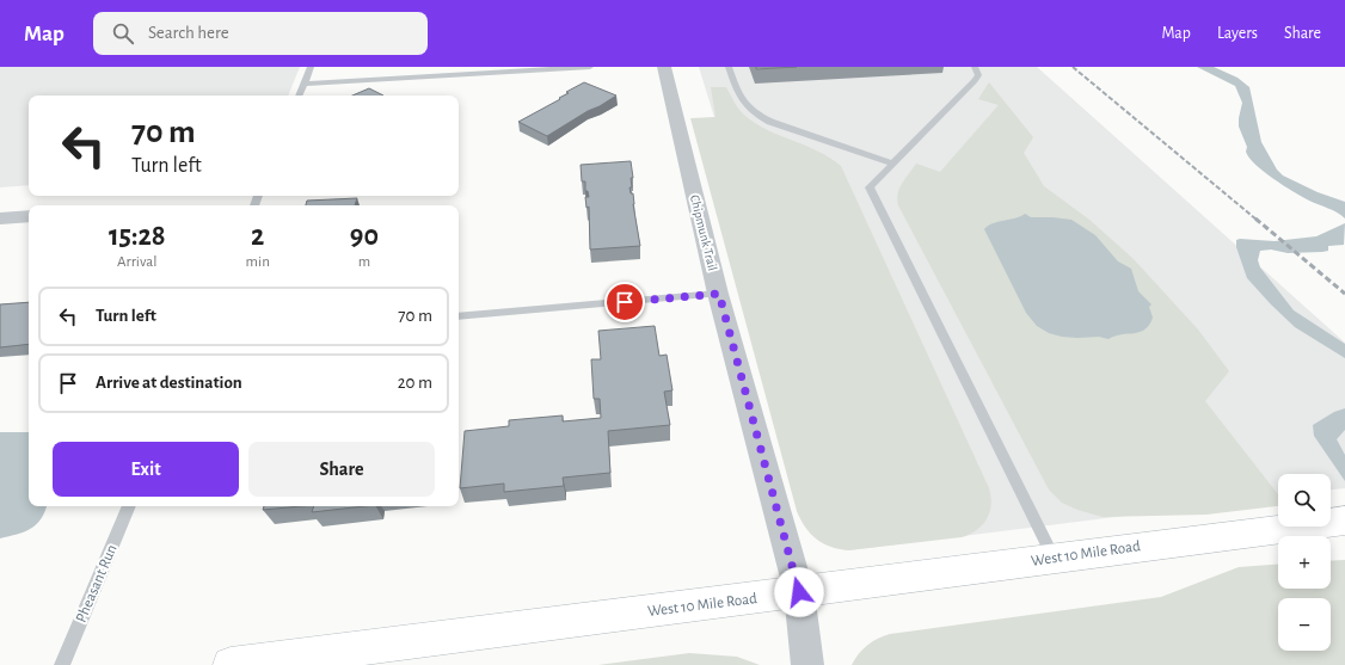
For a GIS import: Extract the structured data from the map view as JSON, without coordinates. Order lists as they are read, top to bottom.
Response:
{
  "streets": {
    "main road": ["West 10 Mile Road"],
    "street": ["Chipmunk Trail"],
    "lane": ["Pheasant Run"]
  },
  "crossings": [
    ["Chipmunk Trail", "West 10 Mile Road"]
  ],
  "page": {
    "header": "Map",
    "search": "Search here",
    "nav": ["Map", "Layers", "Share"],
    "turn": ["70 m", "Turn left"],
    "eta": [
      "15:28",
      "Arrival",
      "2",
      "min",
      "90",
      "m"
    ],
    "list": [
      {
        "name": "Turn left",
        "value": "70 m"
      },
      {
        "name": "Arrive at destination",
        "value": "20 m"
      }
    ],
    "buttons": ["Exit", "Share"],
    "map_buttons": ["+", "−"]
  }
}
